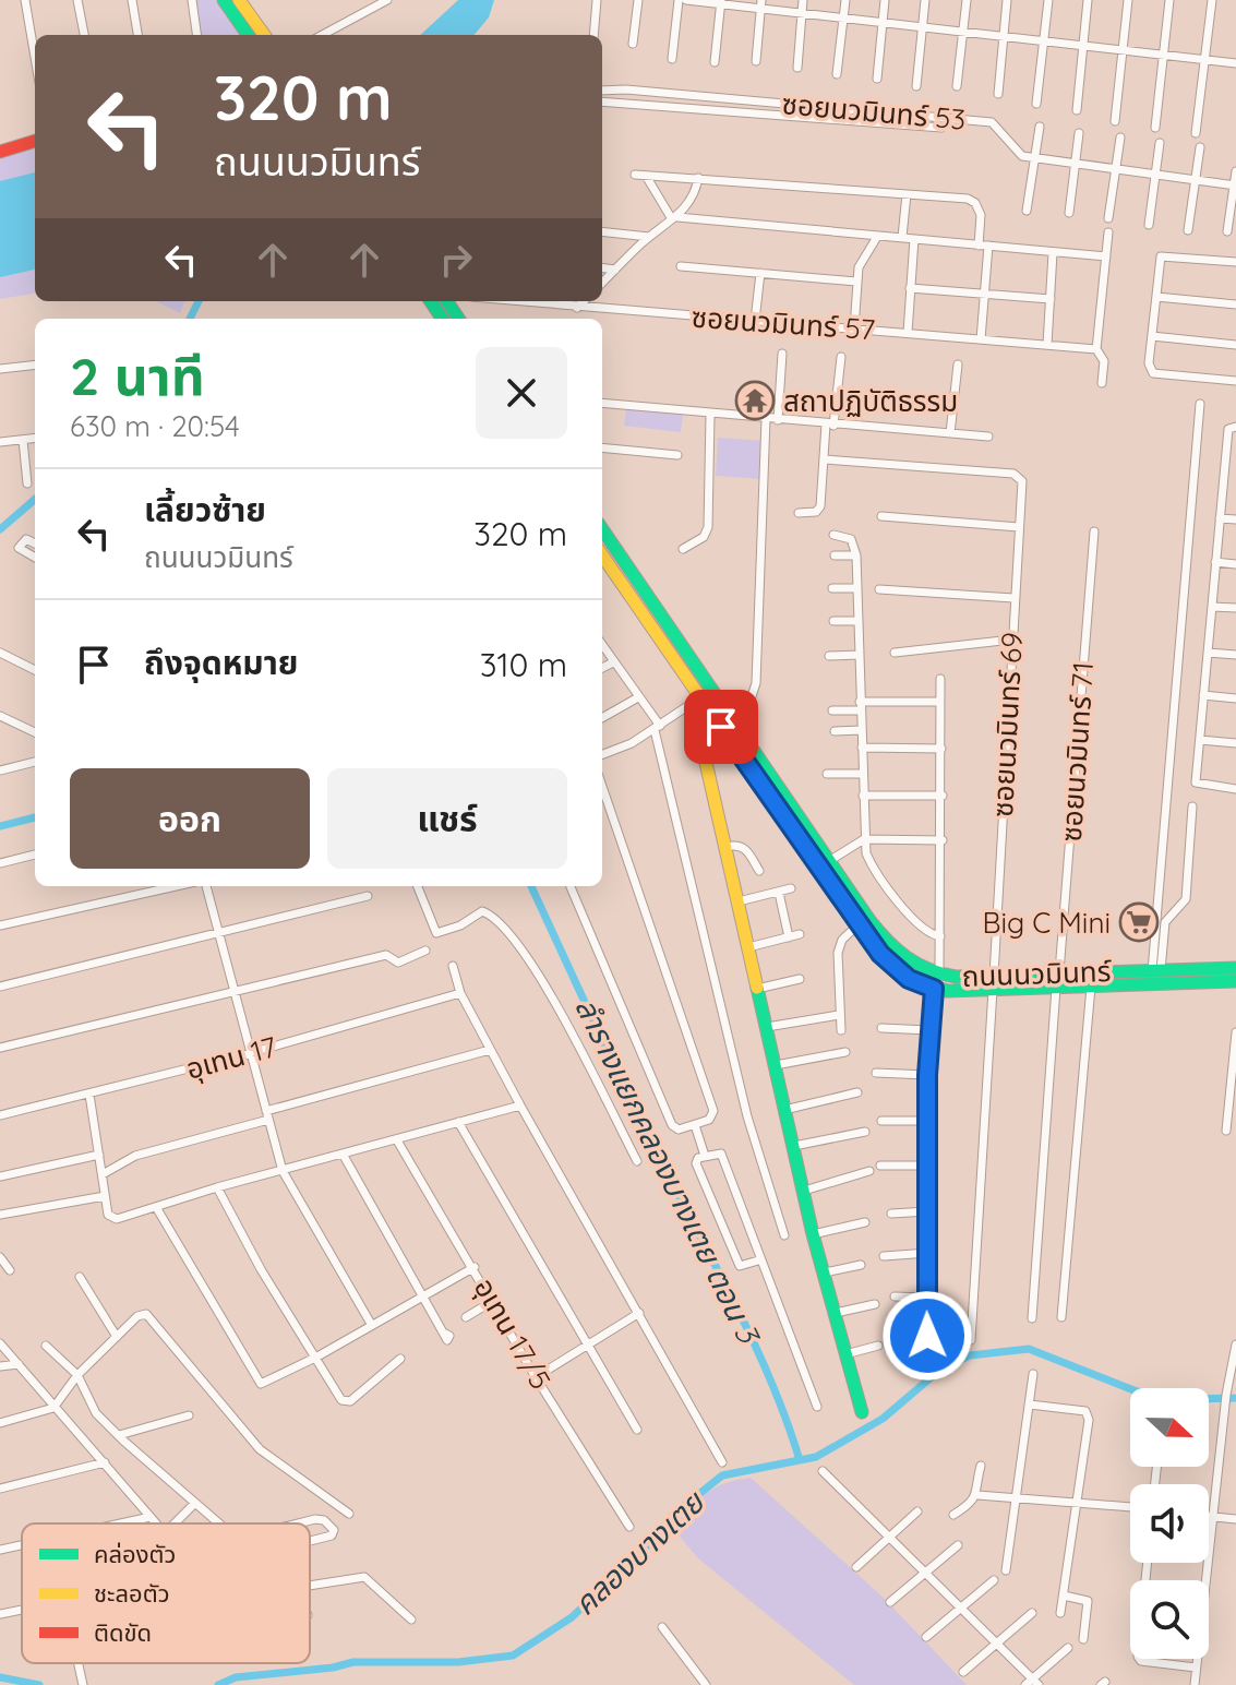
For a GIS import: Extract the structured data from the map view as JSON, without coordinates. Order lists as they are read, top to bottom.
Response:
{
  "streets": {
    "main road": ["ถนนนวมินทร์"],
    "street": [
      "ซอยนวมินทร์ 53",
      "ซอยนวมินทร์ 57",
      "ซอยนวมินทร์ 69",
      "ซอยนวมินทร์ 71",
      "อุเทน 17",
      "อุเทน 17/5"
    ]
  },
  "crossings": [
    ["ซอยนวมินทร์ 69", "ถนนนวมินทร์"],
    ["ซอยนวมินทร์ 71", "ถนนนวมินทร์"]
  ],
  "water": ["ลำรางแยกคลองบางเตย ตอน 3", "คลองบางเตย"],
  "places": {
    "temple": ["สถาปฏิบัติธรรม"],
    "supermarket": ["Big C Mini"]
  },
  "legend": ["คล่องตัว", "ชะลอตัว", "ติดขัด"],
  "north": "right",
  "page": {
    "turn": ["320 m", "ถนนนวมินทร์"],
    "heading": ["2 นาที", "630 m · 20:54"],
    "list": [
      {
        "name": "เลี้ยวซ้าย",
        "note": "ถนนนวมินทร์",
        "value": "320 m"
      },
      {
        "name": "ถึงจุดหมาย",
        "value": "310 m"
      }
    ],
    "buttons": ["ออก", "แชร์"]
  }
}
